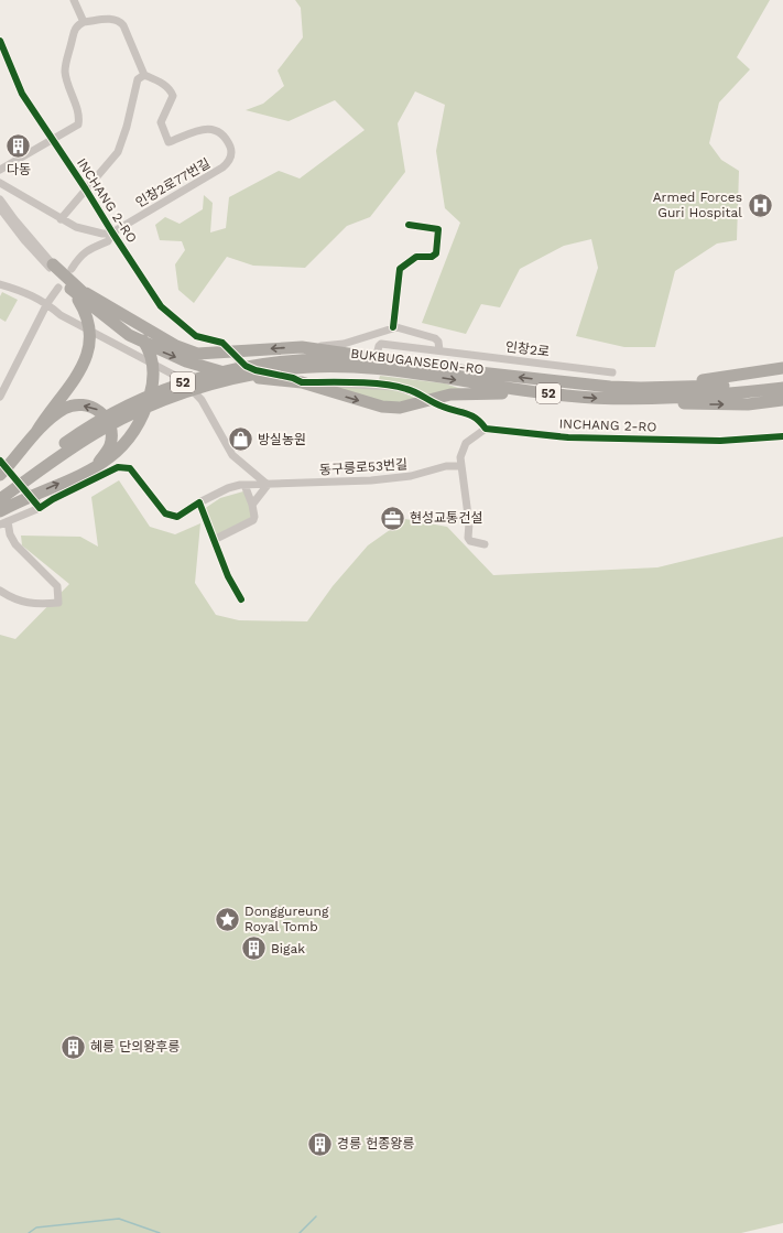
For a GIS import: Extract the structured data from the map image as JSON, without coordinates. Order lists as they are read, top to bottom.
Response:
{
  "streets": {
    "highway": ["BUKBUGANSEON-RO", "52"],
    "street": [
      "인창2로77번길",
      "INCHANG 2-RO",
      "인창2로",
      "동구릉로53번길"
    ]
  },
  "crossings": [
    ["인창2로77번길", "INCHANG 2-RO"]
  ],
  "places": {
    "building": [
      "다동",
      "Bigak",
      "혜릉 단의왕후릉",
      "경릉 헌종왕릉"
    ],
    "hospital": ["Armed Forces Guri Hospital"],
    "shop": ["방실농원"],
    "office": ["현성교통건설"],
    "place": ["Donggureung Royal Tomb"]
  }
}
